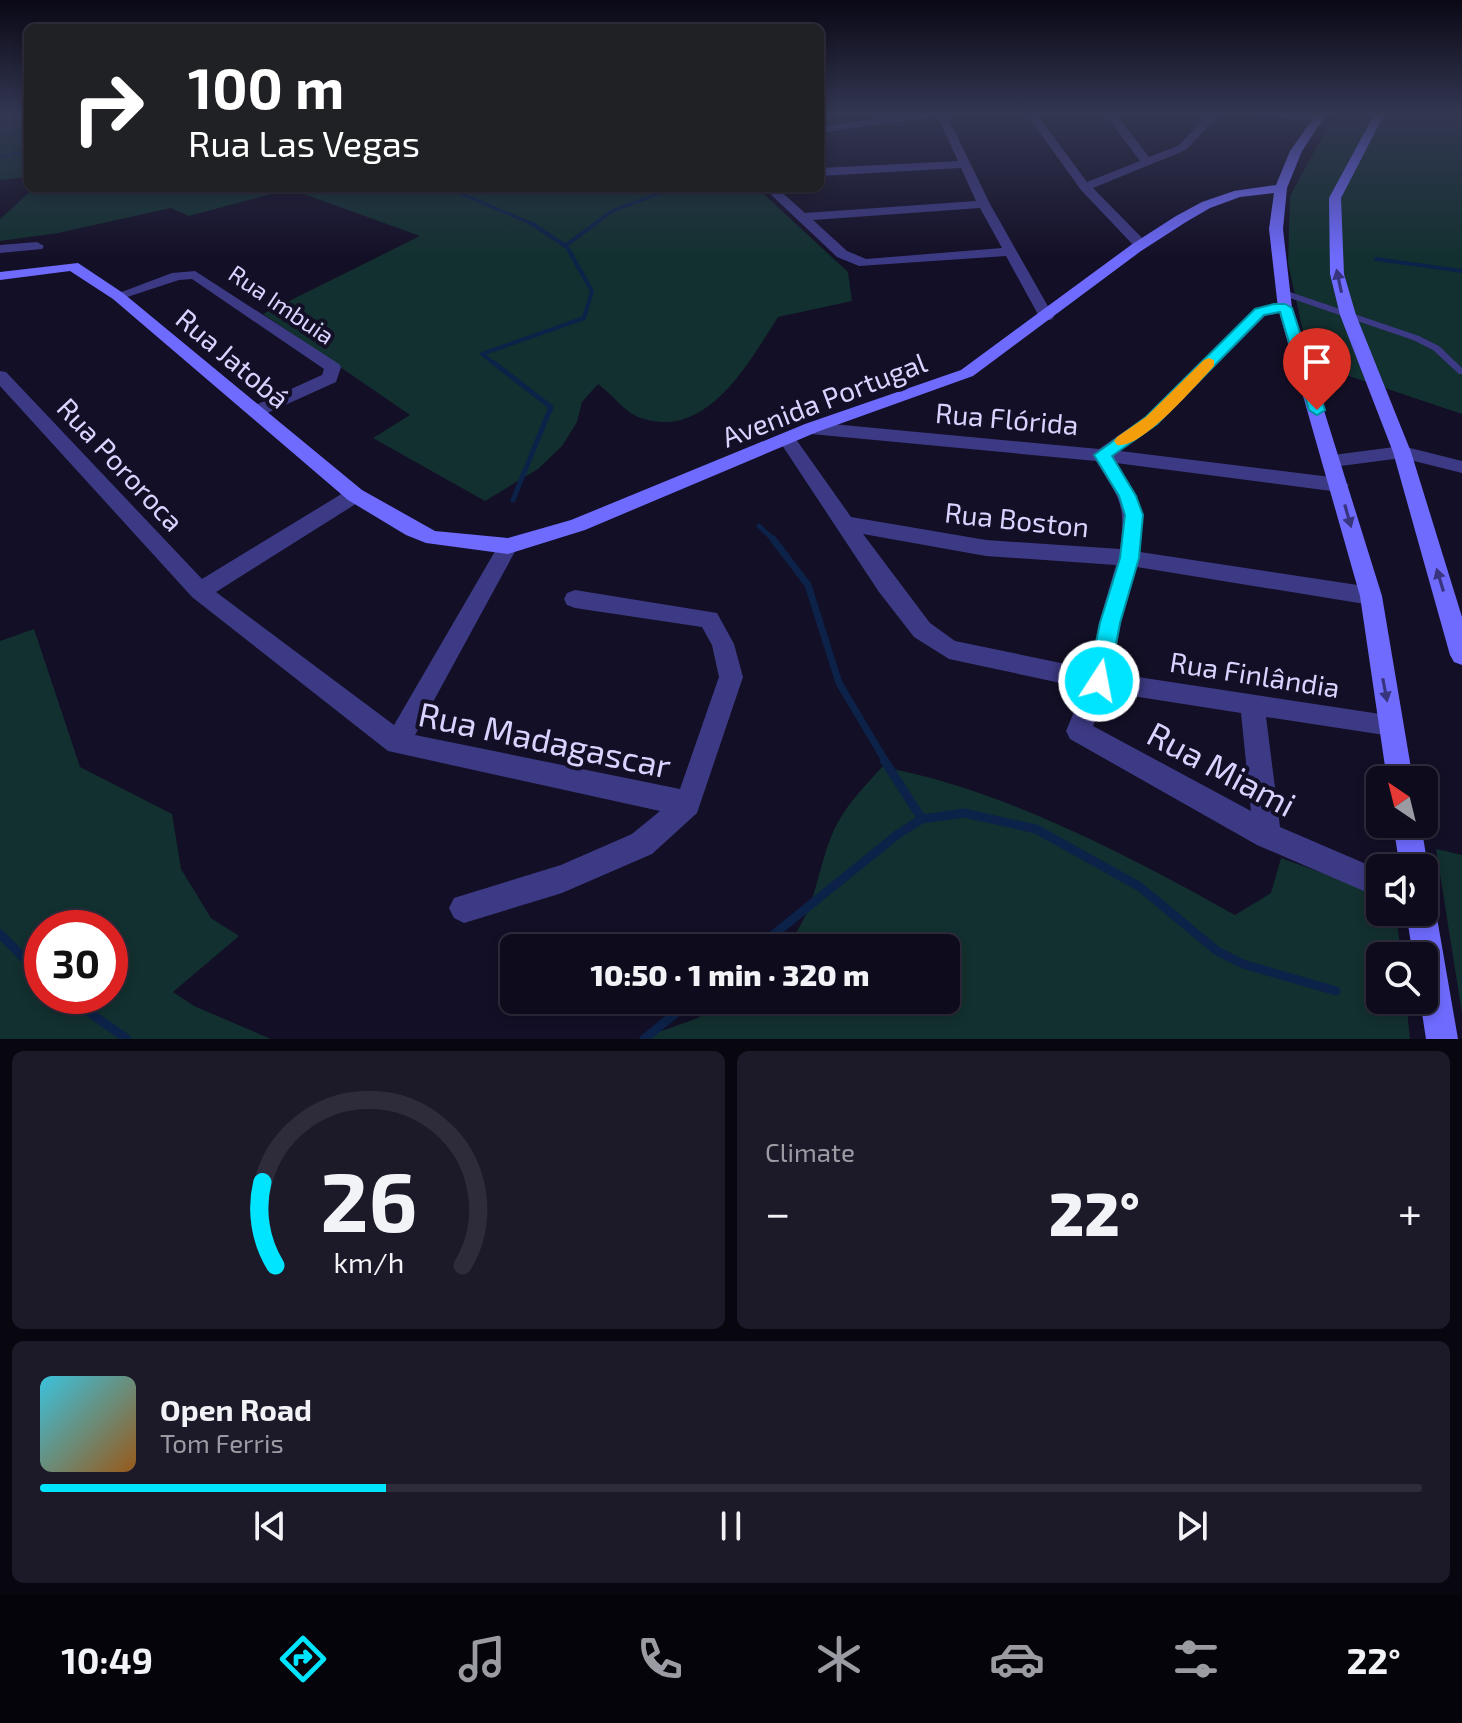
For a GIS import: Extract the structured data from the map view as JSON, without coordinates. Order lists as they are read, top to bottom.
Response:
{
  "streets": {
    "street": [
      "Rua Imbuia",
      "Rua Jatobá",
      "Avenida Portugal",
      "Rua Flórida",
      "Rua Pororoca",
      "Rua Boston",
      "Rua Finlândia",
      "Rua Madagascar",
      "Rua Miami"
    ]
  },
  "crossings": [
    ["Rua Imbuia", "Rua Jatobá"],
    ["Rua Jatobá", "Avenida Portugal"],
    ["Avenida Portugal", "Rua Flórida"],
    ["Avenida Portugal", "Rua Finlândia"],
    ["Rua Flórida", "Rua Miami"],
    ["Rua Pororoca", "Rua Madagascar"],
    ["Rua Boston", "Rua Finlândia"],
    ["Rua Boston", "Rua Miami"],
    ["Rua Finlândia", "Rua Miami"]
  ],
  "north": "top left",
  "page": {
    "turn": ["100 m", "Rua Las Vegas"],
    "limit": "30",
    "trip": "10:50 · 1 min · 320 m",
    "tile": "Climate",
    "heat": ["−", "22°", "+"],
    "song": ["Open Road", "Tom Ferris"],
    "tabs": ["10:49", "22°"],
    "gauge": ["26", "km/h"]
  }
}
